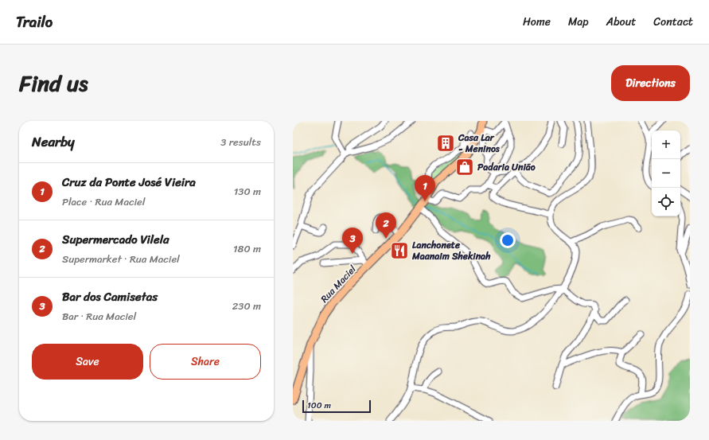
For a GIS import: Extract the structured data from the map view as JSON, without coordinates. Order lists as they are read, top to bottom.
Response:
{
  "streets": {
    "main road": ["Rua Maciel"]
  },
  "places": {
    "building": ["Casa Lar - Meninos"],
    "shop": ["Padaria União"],
    "restaurant": ["Lanchonete Maanaim Shekinah"]
  },
  "scale_bar": "100 m",
  "page": {
    "header": "Trailo",
    "nav": [
      "Home",
      "Map",
      "About",
      "Contact"
    ],
    "title": "Find us",
    "buttons": [
      "Directions",
      ["Save", "Share"]
    ],
    "heading": ["Nearby", "3 results"],
    "map_buttons": ["+", "−"],
    "list": [
      {
        "mark": "1",
        "name": "Cruz da Ponte José Vieira",
        "note": "Place · Rua Maciel",
        "value": "130 m"
      },
      {
        "mark": "2",
        "name": "Supermercado Vilela",
        "note": "Supermarket · Rua Maciel",
        "value": "180 m"
      },
      {
        "mark": "3",
        "name": "Bar dos Camisetas",
        "note": "Bar · Rua Maciel",
        "value": "230 m"
      }
    ],
    "pins": ["1", "2", "3"],
    "scale": "100 m"
  }
}
